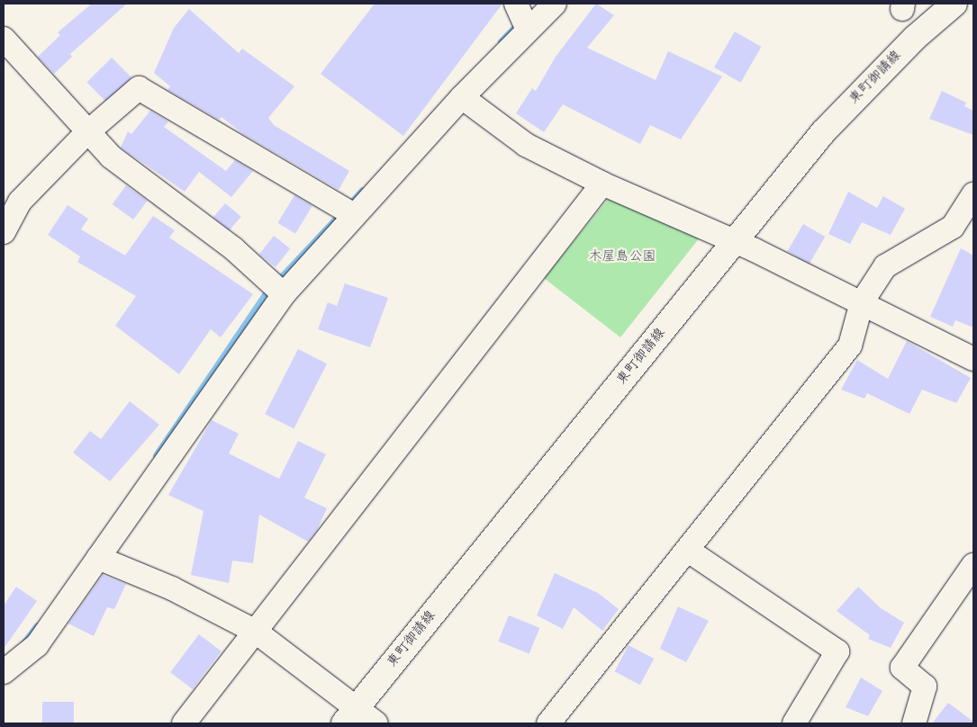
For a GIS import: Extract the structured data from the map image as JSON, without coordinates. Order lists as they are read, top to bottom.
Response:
{
  "streets": {
    "street": ["東町御請線"]
  },
  "parks": ["木屋島公園"]
}
